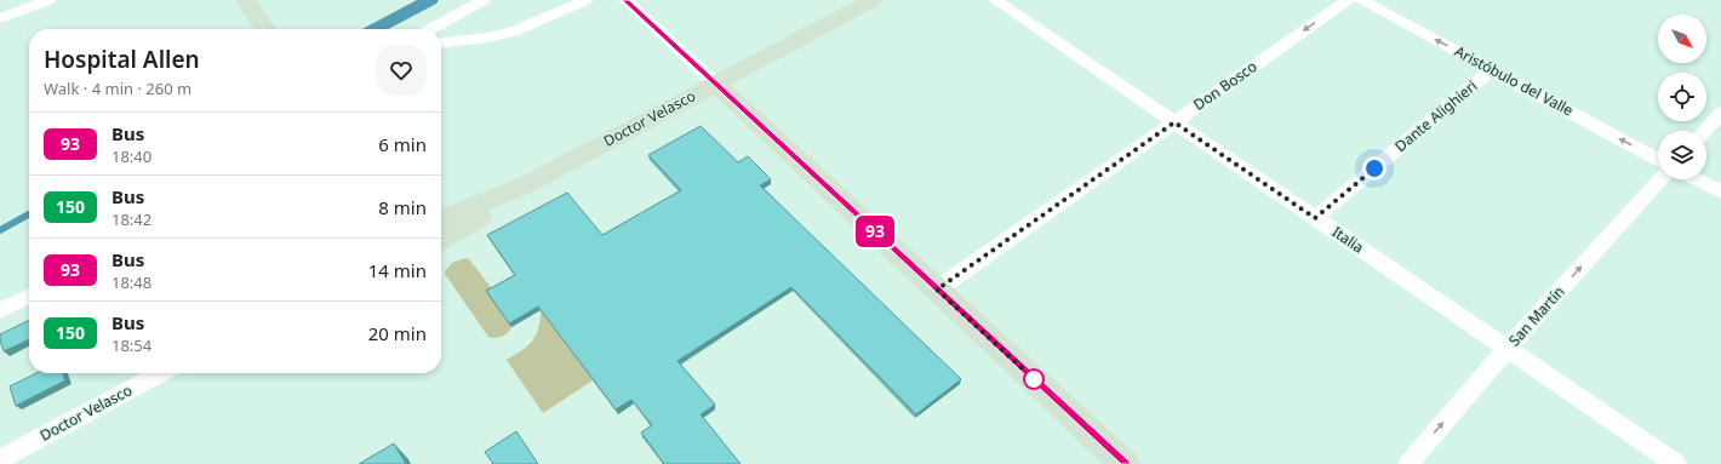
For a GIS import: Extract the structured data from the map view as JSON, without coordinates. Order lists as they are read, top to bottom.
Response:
{
  "streets": {
    "main road": ["Doctor Velasco"],
    "street": [
      "Aristóbulo del Valle",
      "Don Bosco",
      "Dante Alighieri",
      "Italia",
      "San Martín"
    ]
  },
  "crossings": [
    ["Aristóbulo del Valle", "Dante Alighieri"],
    ["Don Bosco", "Italia"],
    ["Dante Alighieri", "Italia"],
    ["Italia", "San Martín"]
  ],
  "one_way": ["Aristóbulo del Valle", "Don Bosco", "San Martín"],
  "lines": ["bus line 93"],
  "north": "bottom right",
  "page": {
    "on_map": "93",
    "heading": ["Hospital Allen", "Walk · 4 min · 260 m"],
    "list": [
      {
        "mark": "93",
        "name": "Bus",
        "note": "18:40",
        "value": "6 min"
      },
      {
        "mark": "150",
        "name": "Bus",
        "note": "18:42",
        "value": "8 min"
      },
      {
        "mark": "93",
        "name": "Bus",
        "note": "18:48",
        "value": "14 min"
      },
      {
        "mark": "150",
        "name": "Bus",
        "note": "18:54",
        "value": "20 min"
      }
    ]
  }
}
